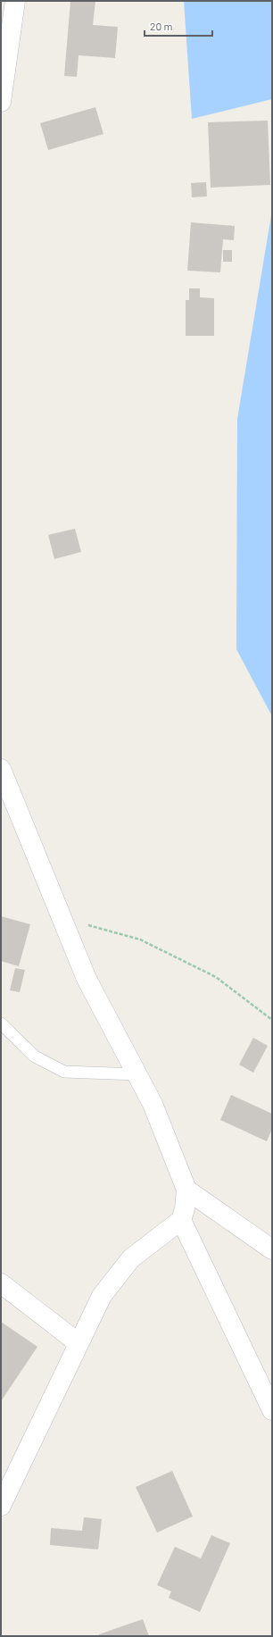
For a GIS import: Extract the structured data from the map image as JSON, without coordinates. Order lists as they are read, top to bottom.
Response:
{
  "scale_bar": "20 m"
}
